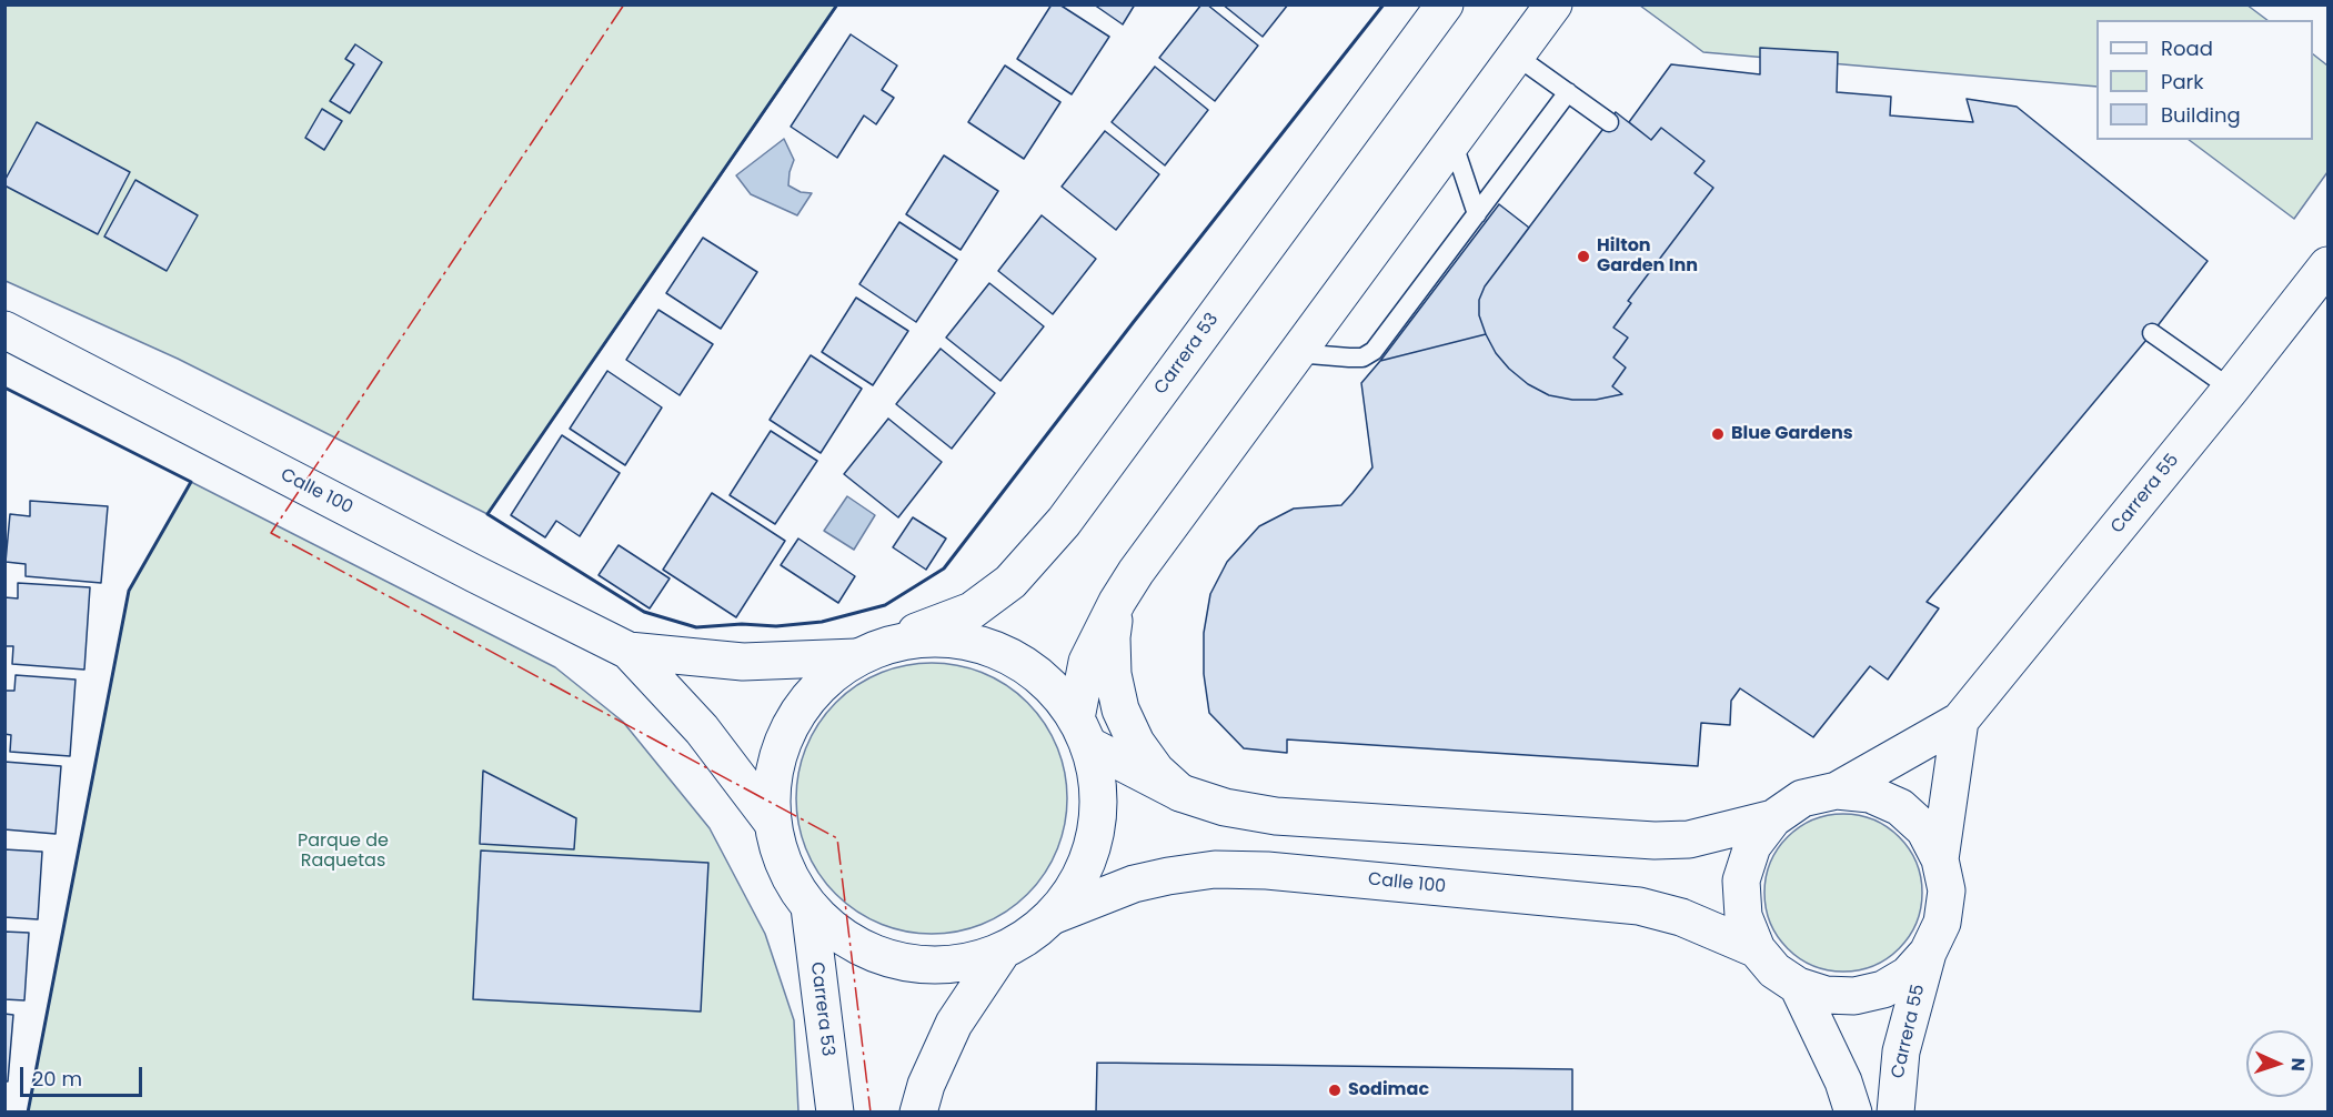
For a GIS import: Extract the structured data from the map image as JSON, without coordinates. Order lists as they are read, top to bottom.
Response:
{
  "streets": {
    "street": ["Carrera 53", "Calle 100", "Carrera 55"]
  },
  "crossings": [
    ["Carrera 53", "Calle 100"],
    ["Calle 100", "Carrera 55"]
  ],
  "parks": ["Parque de Raquetas"],
  "places": ["Hilton Garden Inn", "Blue Gardens", "Sodimac"],
  "legend": ["Road", "Park", "Building"],
  "scale_bar": "20 m",
  "north": "right"
}
